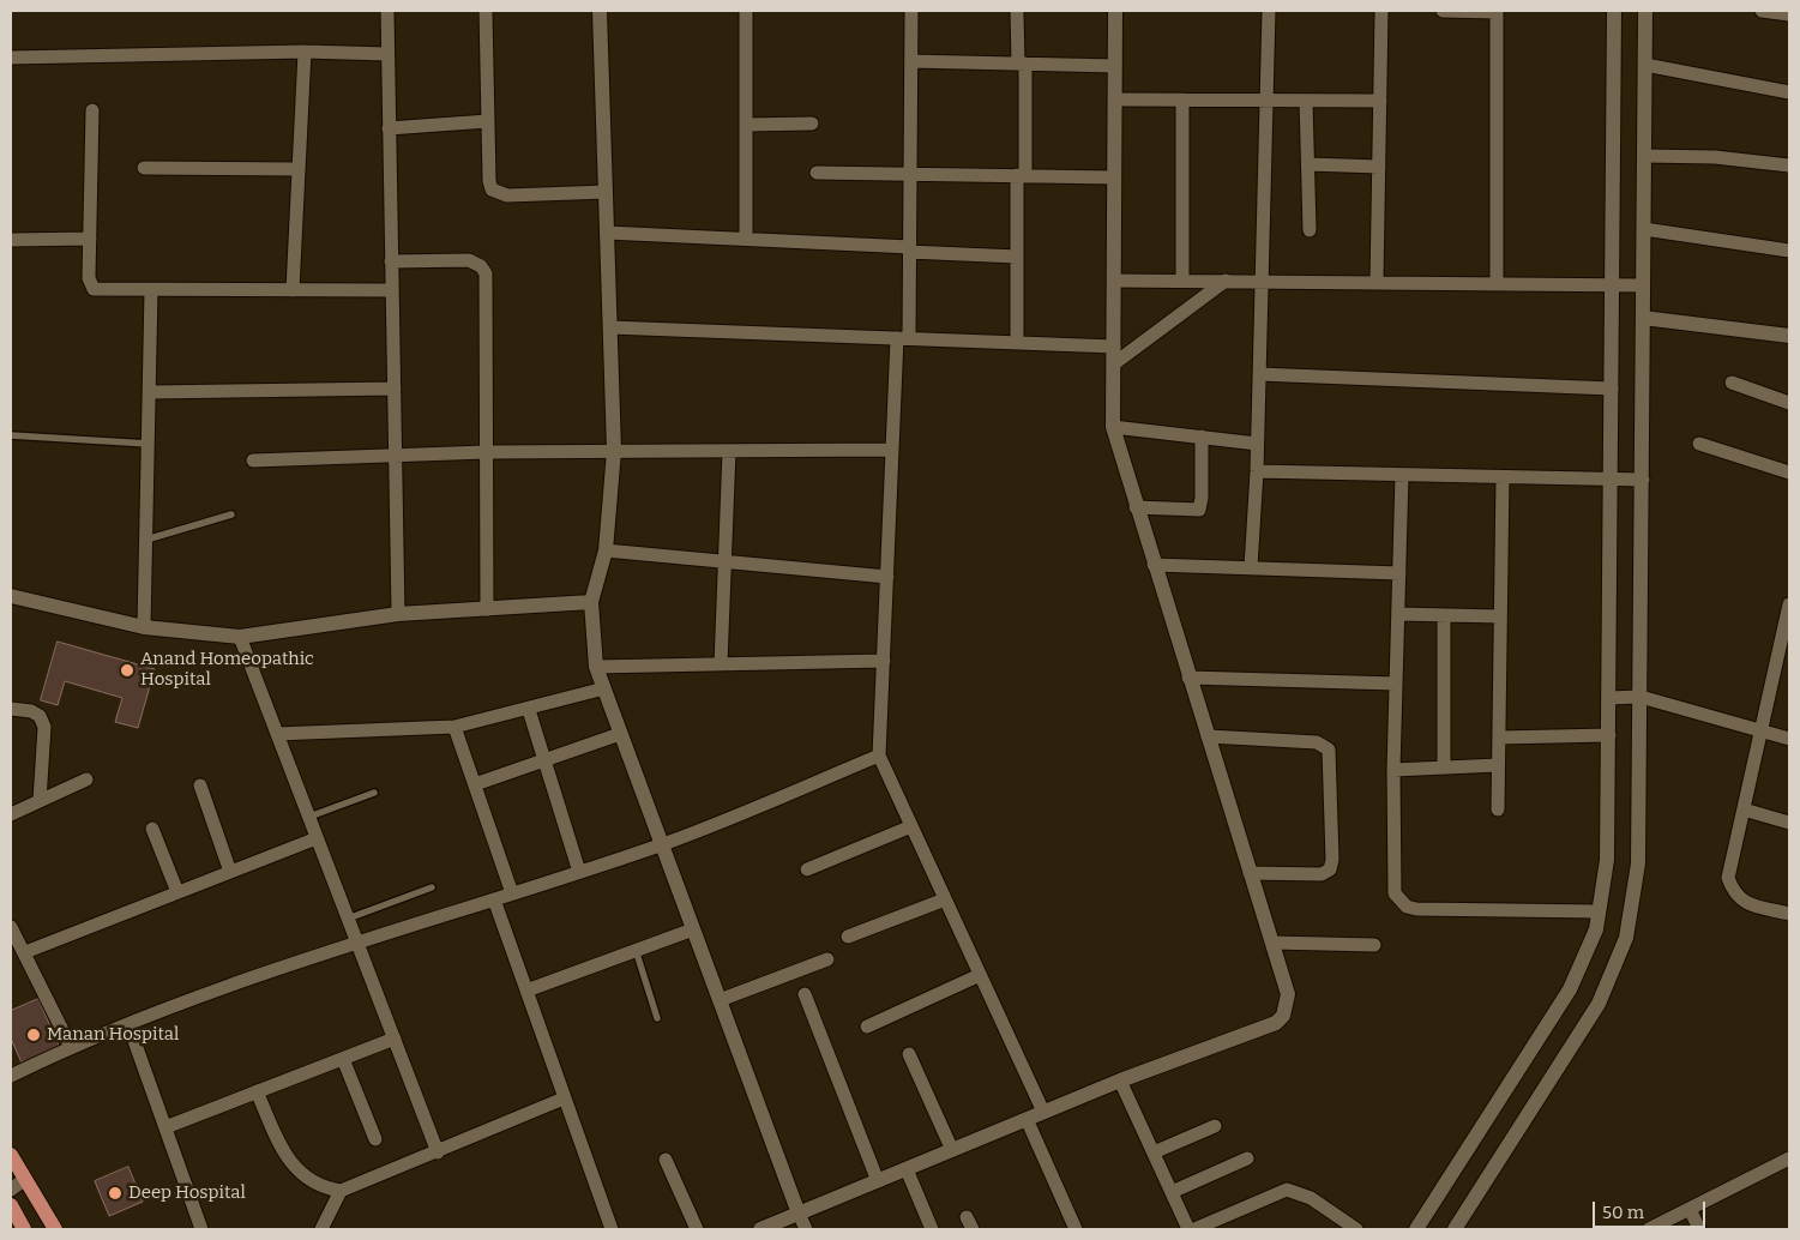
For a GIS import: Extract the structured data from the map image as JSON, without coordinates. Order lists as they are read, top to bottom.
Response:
{
  "places": ["Anand Homeopathic Hospital", "Manan Hospital", "Deep Hospital"],
  "scale_bar": "50 m"
}
